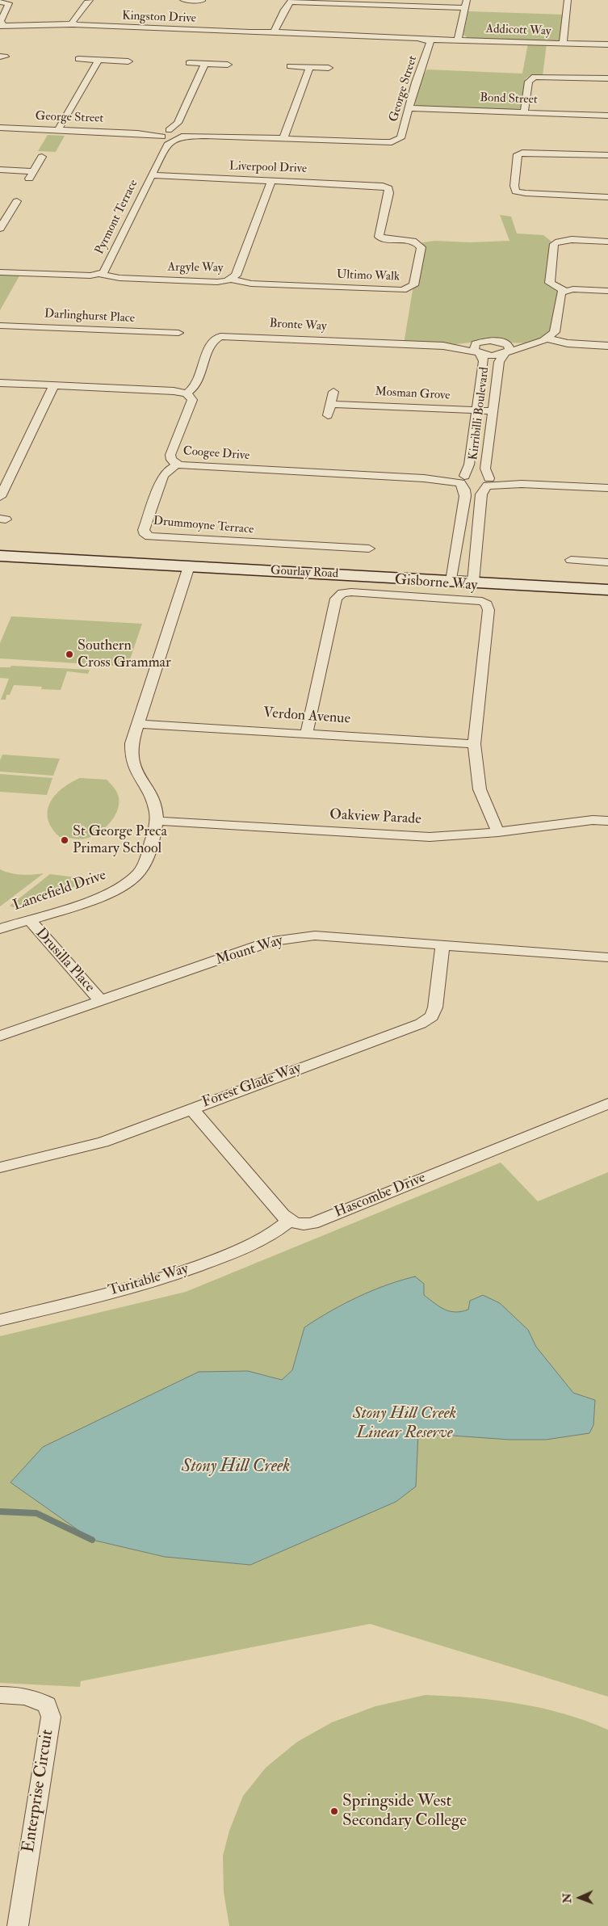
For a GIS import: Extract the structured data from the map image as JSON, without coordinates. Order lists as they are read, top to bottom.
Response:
{
  "streets": {
    "main road": ["Gourlay Road"],
    "street": [
      "Kingston Drive",
      "Addicott Way",
      "George Street",
      "Bond Street",
      "Liverpool Drive",
      "Pyrmont Terrace",
      "Argyle Way",
      "Ultimo Walk",
      "Darlinghurst Place",
      "Bronte Way",
      "Mosman Grove",
      "Kirribilli Boulevard",
      "Coogee Drive",
      "Drummoyne Terrace",
      "Gisborne Way",
      "Verdon Avenue",
      "Oakview Parade",
      "Lancefield Drive",
      "Mount Way",
      "Drusilla Place",
      "Forest Glade Way",
      "Hascombe Drive",
      "Turitable Way",
      "Enterprise Circuit"
    ]
  },
  "crossings": [
    ["Kingston Drive", "George Street"],
    ["Addicott Way", "George Street"],
    ["George Street", "Bond Street"],
    ["George Street", "Pyrmont Terrace"],
    ["Liverpool Drive", "Pyrmont Terrace"],
    ["Liverpool Drive", "Argyle Way"],
    ["Liverpool Drive", "Ultimo Walk"],
    ["Pyrmont Terrace", "Argyle Way"],
    ["Argyle Way", "Ultimo Walk"],
    ["Bronte Way", "Kirribilli Boulevard"],
    ["Bronte Way", "Coogee Drive"],
    ["Mosman Grove", "Kirribilli Boulevard"],
    ["Kirribilli Boulevard", "Coogee Drive"],
    ["Kirribilli Boulevard", "Gourlay Road"],
    ["Coogee Drive", "Drummoyne Terrace"],
    ["Gourlay Road", "Lancefield Drive"],
    ["Gisborne Way", "Verdon Avenue"],
    ["Gisborne Way", "Oakview Parade"],
    ["Verdon Avenue", "Lancefield Drive"],
    ["Oakview Parade", "Lancefield Drive"],
    ["Lancefield Drive", "Drusilla Place"],
    ["Mount Way", "Drusilla Place"],
    ["Mount Way", "Forest Glade Way"],
    ["Hascombe Drive", "Turitable Way"]
  ],
  "water": ["Stony Hill Creek"],
  "parks": ["Stony Hill Creek Linear Reserve"],
  "places": ["Southern Cross Grammar", "St George Preca Primary School", "Springside West Secondary College"],
  "north": "left"
}
